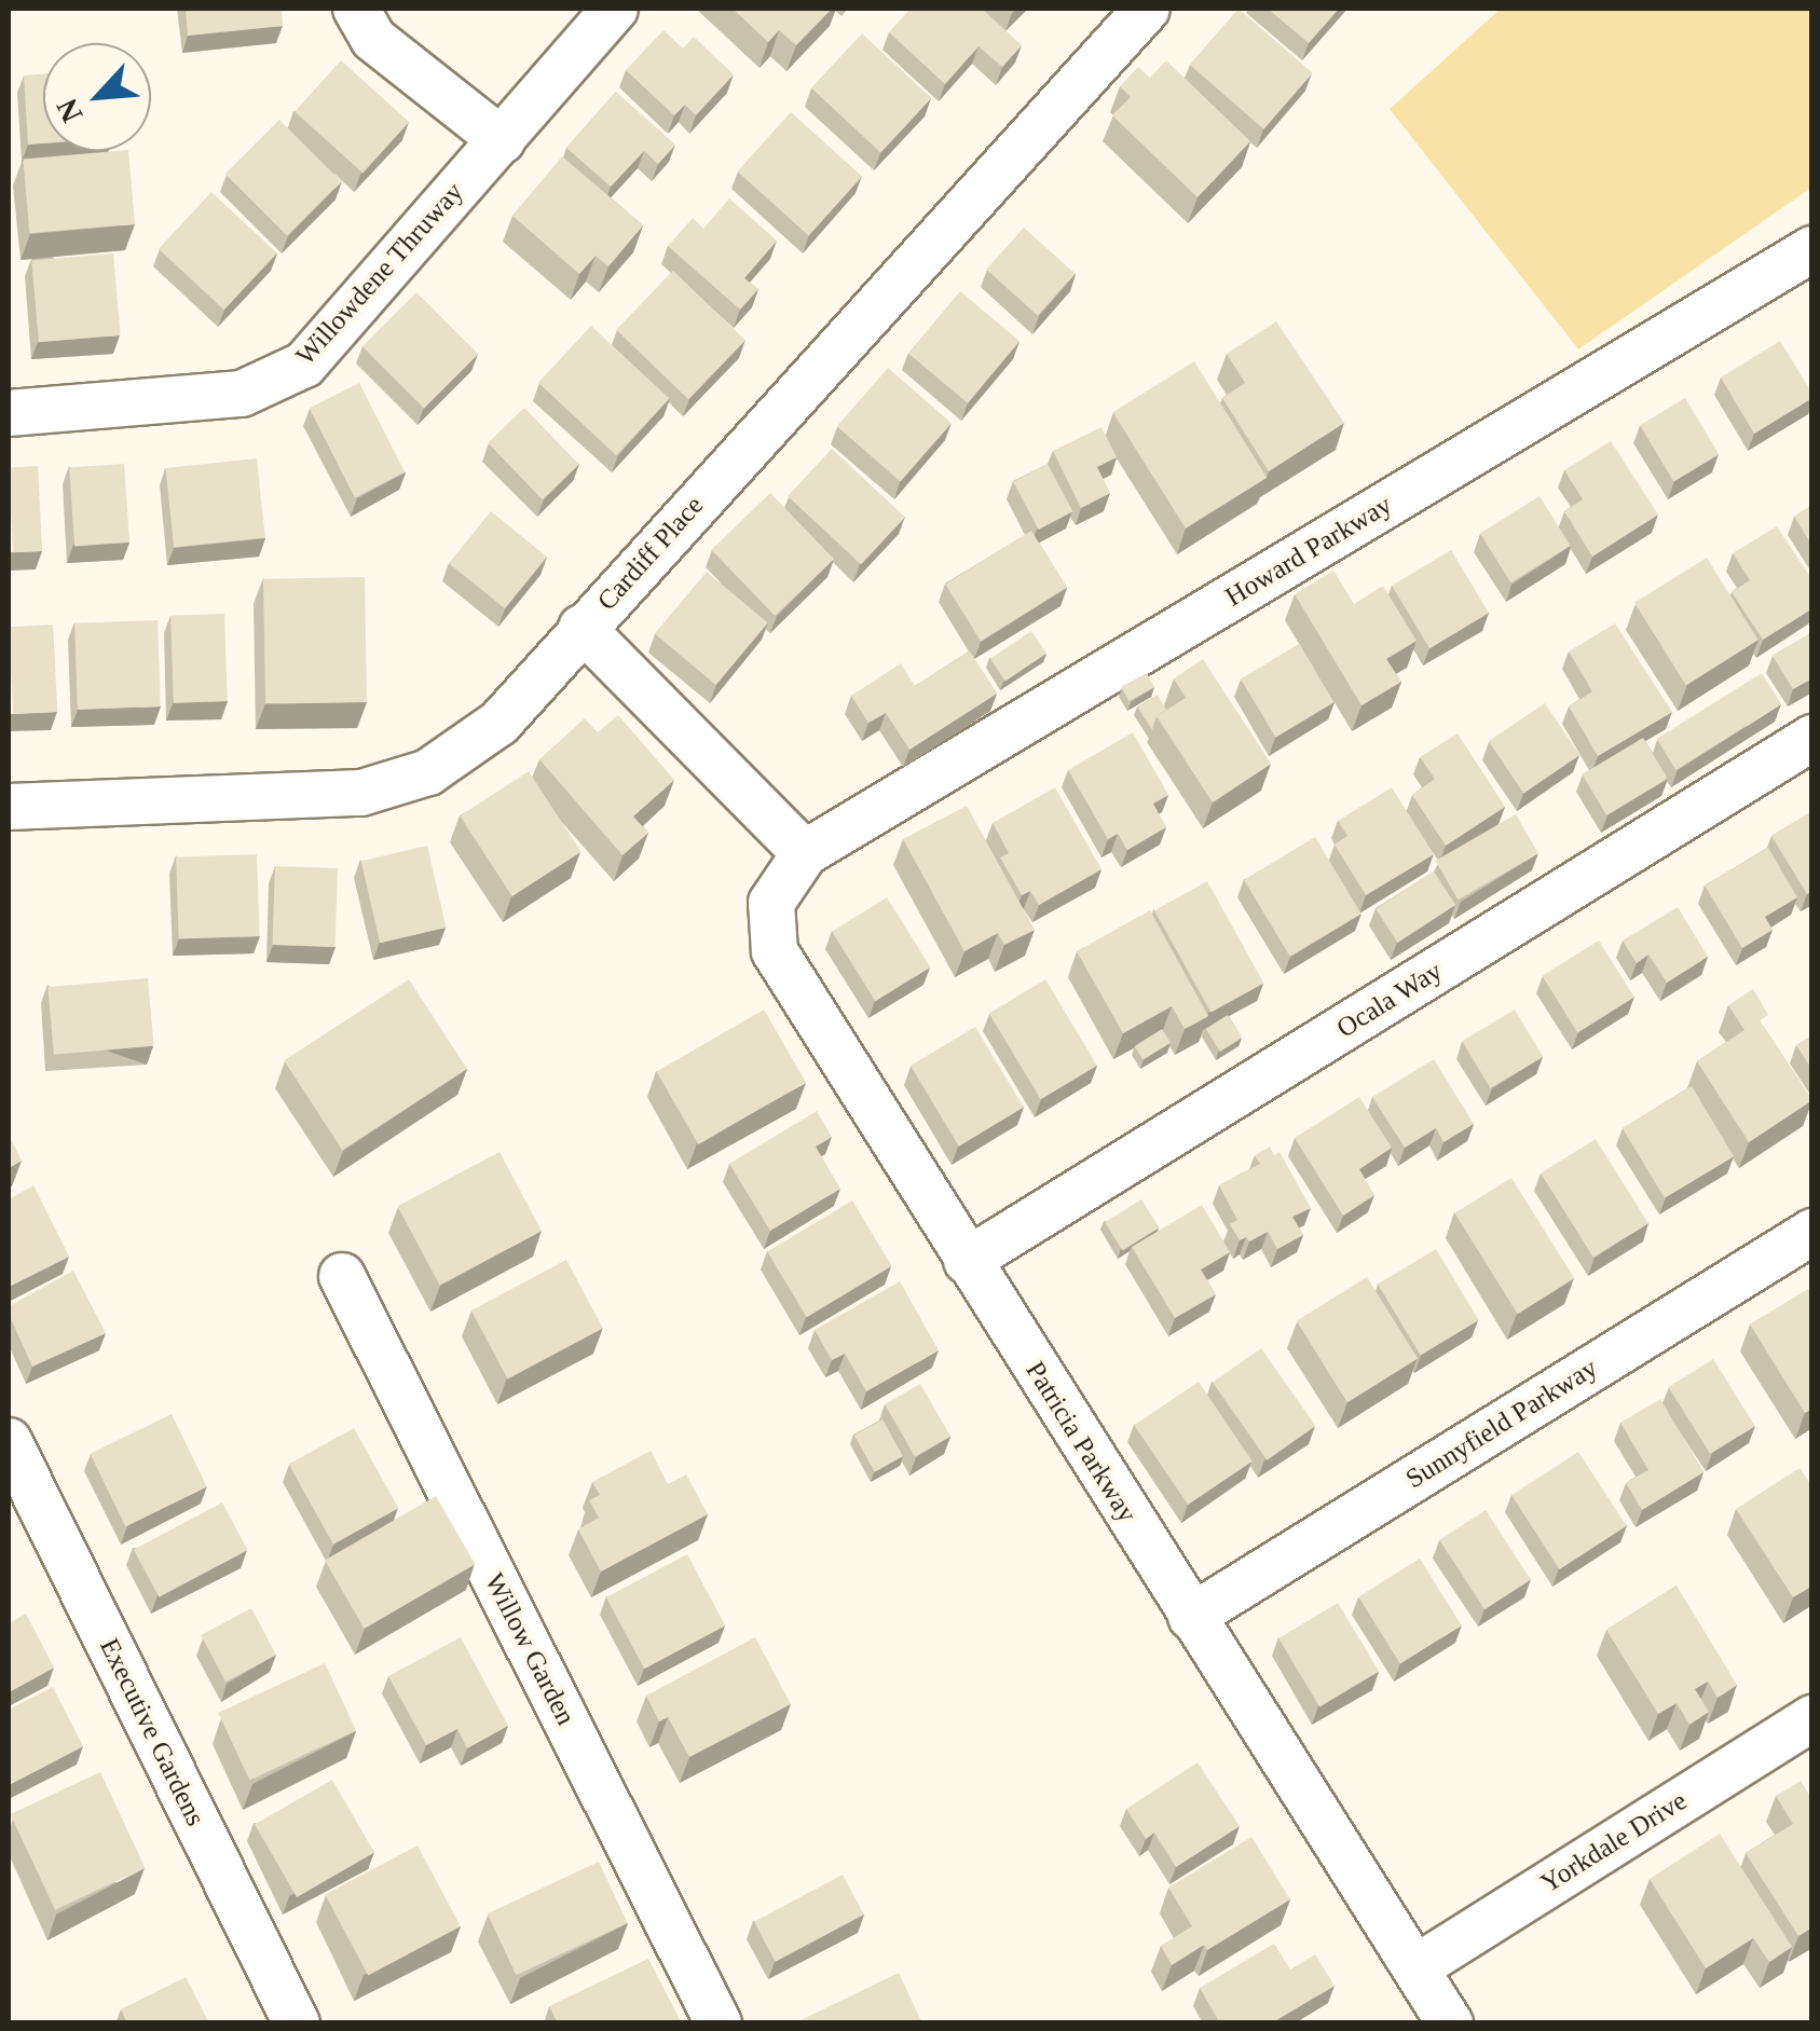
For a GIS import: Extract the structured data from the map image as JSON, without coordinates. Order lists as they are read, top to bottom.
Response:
{
  "streets": {
    "street": [
      "Willowdene Thruway",
      "Howard Parkway",
      "Cardiff Place",
      "Ocala Way",
      "Sunnyfield Parkway",
      "Patricia Parkway",
      "Willow Garden",
      "Executive Gardens",
      "Yorkdale Drive"
    ]
  },
  "crossings": [
    ["Howard Parkway", "Patricia Parkway"],
    ["Ocala Way", "Patricia Parkway"],
    ["Sunnyfield Parkway", "Patricia Parkway"],
    ["Patricia Parkway", "Yorkdale Drive"]
  ],
  "north": "bottom left"
}
